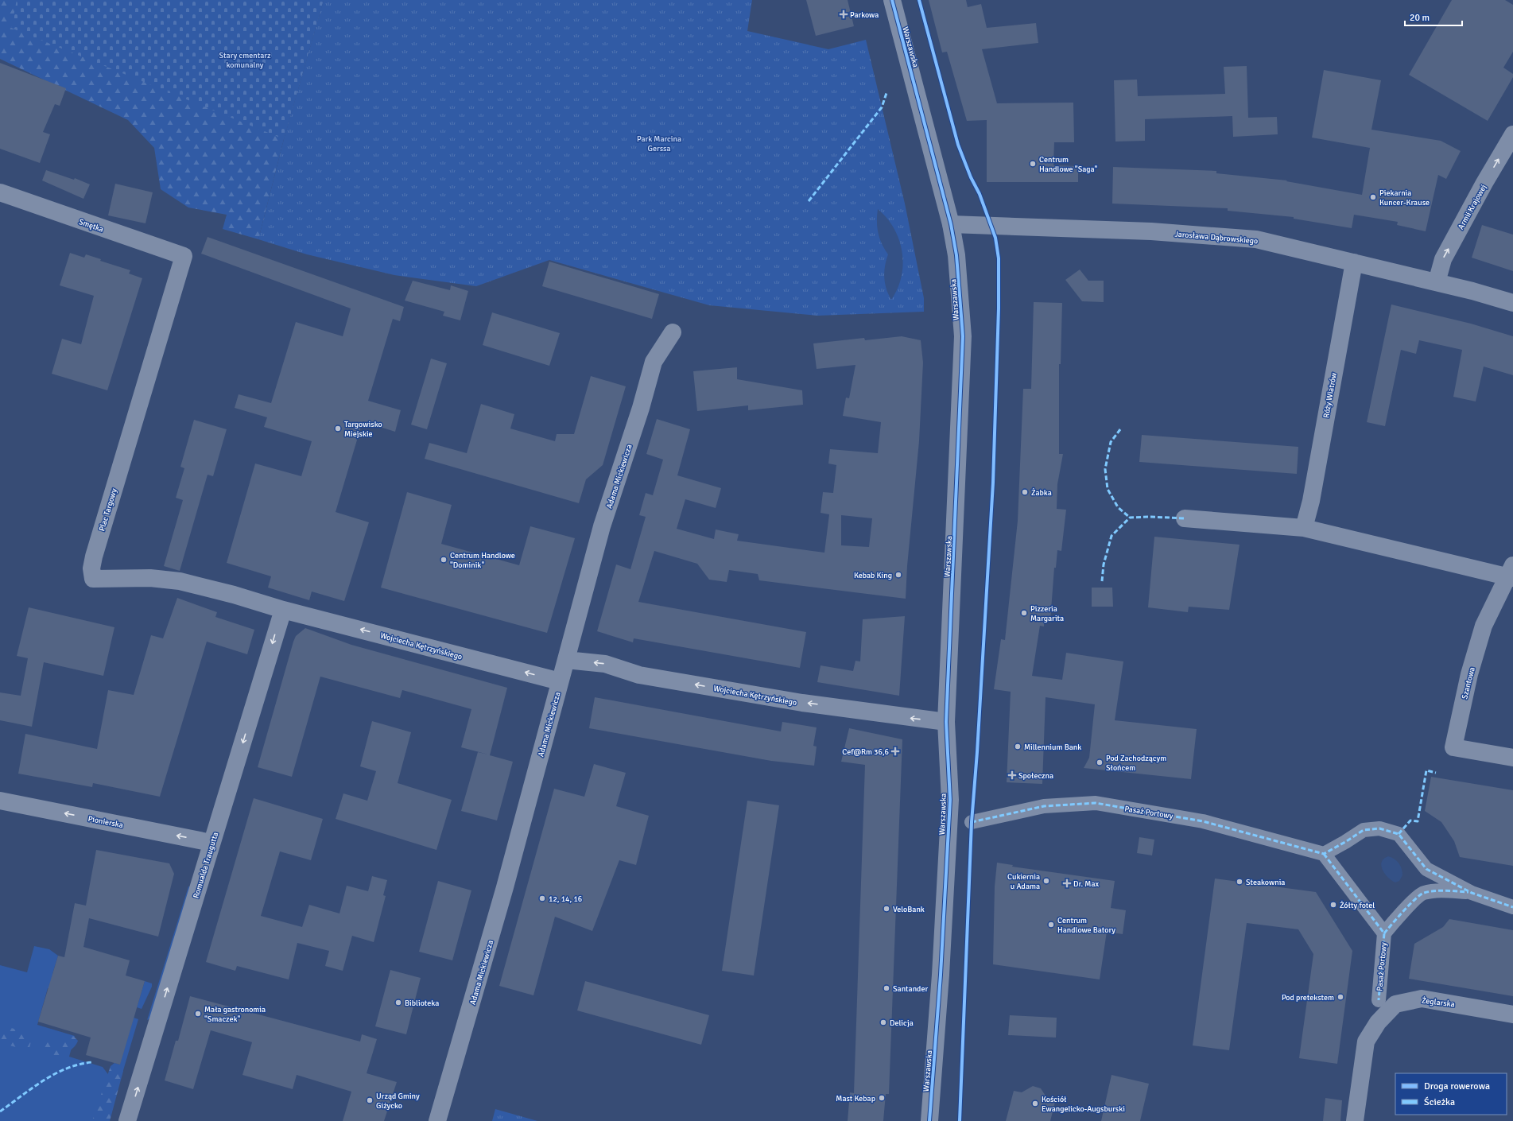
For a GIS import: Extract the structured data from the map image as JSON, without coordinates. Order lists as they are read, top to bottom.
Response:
{
  "streets": {
    "street": [
      "Warszawska",
      "Armii Krajowej",
      "Smętka",
      "Jarosława Dąbrowskiego",
      "Róży Wiatrów",
      "Adama Mickiewicza",
      "Plac Targowy",
      "Wojciecha Kętrzyńskiego",
      "Szantowa",
      "Pasaż Portowy",
      "Pionierska",
      "Romualda Traugutta",
      "Żeglarska"
    ]
  },
  "crossings": [
    ["Warszawska", "Jarosława Dąbrowskiego"],
    ["Warszawska", "Wojciecha Kętrzyńskiego"],
    ["Armii Krajowej", "Jarosława Dąbrowskiego"],
    ["Smętka", "Plac Targowy"],
    ["Jarosława Dąbrowskiego", "Róży Wiatrów"],
    ["Adama Mickiewicza", "Wojciecha Kętrzyńskiego"],
    ["Plac Targowy", "Wojciecha Kętrzyńskiego"],
    ["Plac Targowy", "Romualda Traugutta"],
    ["Wojciecha Kętrzyńskiego", "Romualda Traugutta"],
    ["Pionierska", "Romualda Traugutta"]
  ],
  "one_way": ["Armii Krajowej", "Wojciecha Kętrzyńskiego", "Pionierska"],
  "parks": ["Stary cmentarz komunalny", "Park Marcina Gerssa"],
  "places": {
    "health": [
      "Parkowa",
      "Cef@Rm 36,6",
      "Społeczna",
      "Dr. Max"
    ],
    "other": [
      "Centrum Handlowe \"Saga\"",
      "Piekarnia Kuncer-Krause",
      "Targowisko Miejskie",
      "Żabka",
      "Centrum Handlowe \"Dominik\"",
      "Kebab King",
      "Pizzeria Margarita",
      "Millennium Bank",
      "Pod Zachodzącym Słońcem",
      "Cukiernia u Adama",
      "Steakownia",
      "12, 14, 16",
      "Żółty fotel",
      "VeloBank",
      "Centrum Handlowe Batory",
      "Santander",
      "Pod pretekstem",
      "Biblioteka",
      "Mała gastronomia \"Smaczek\"",
      "Delicja",
      "Mast Kebap",
      "Urząd Gminy Giżycko",
      "Kościół Ewangelicko-Augsburski"
    ]
  },
  "legend": ["Droga rowerowa", "Ścieżka"],
  "scale_bar": "20 m"
}
